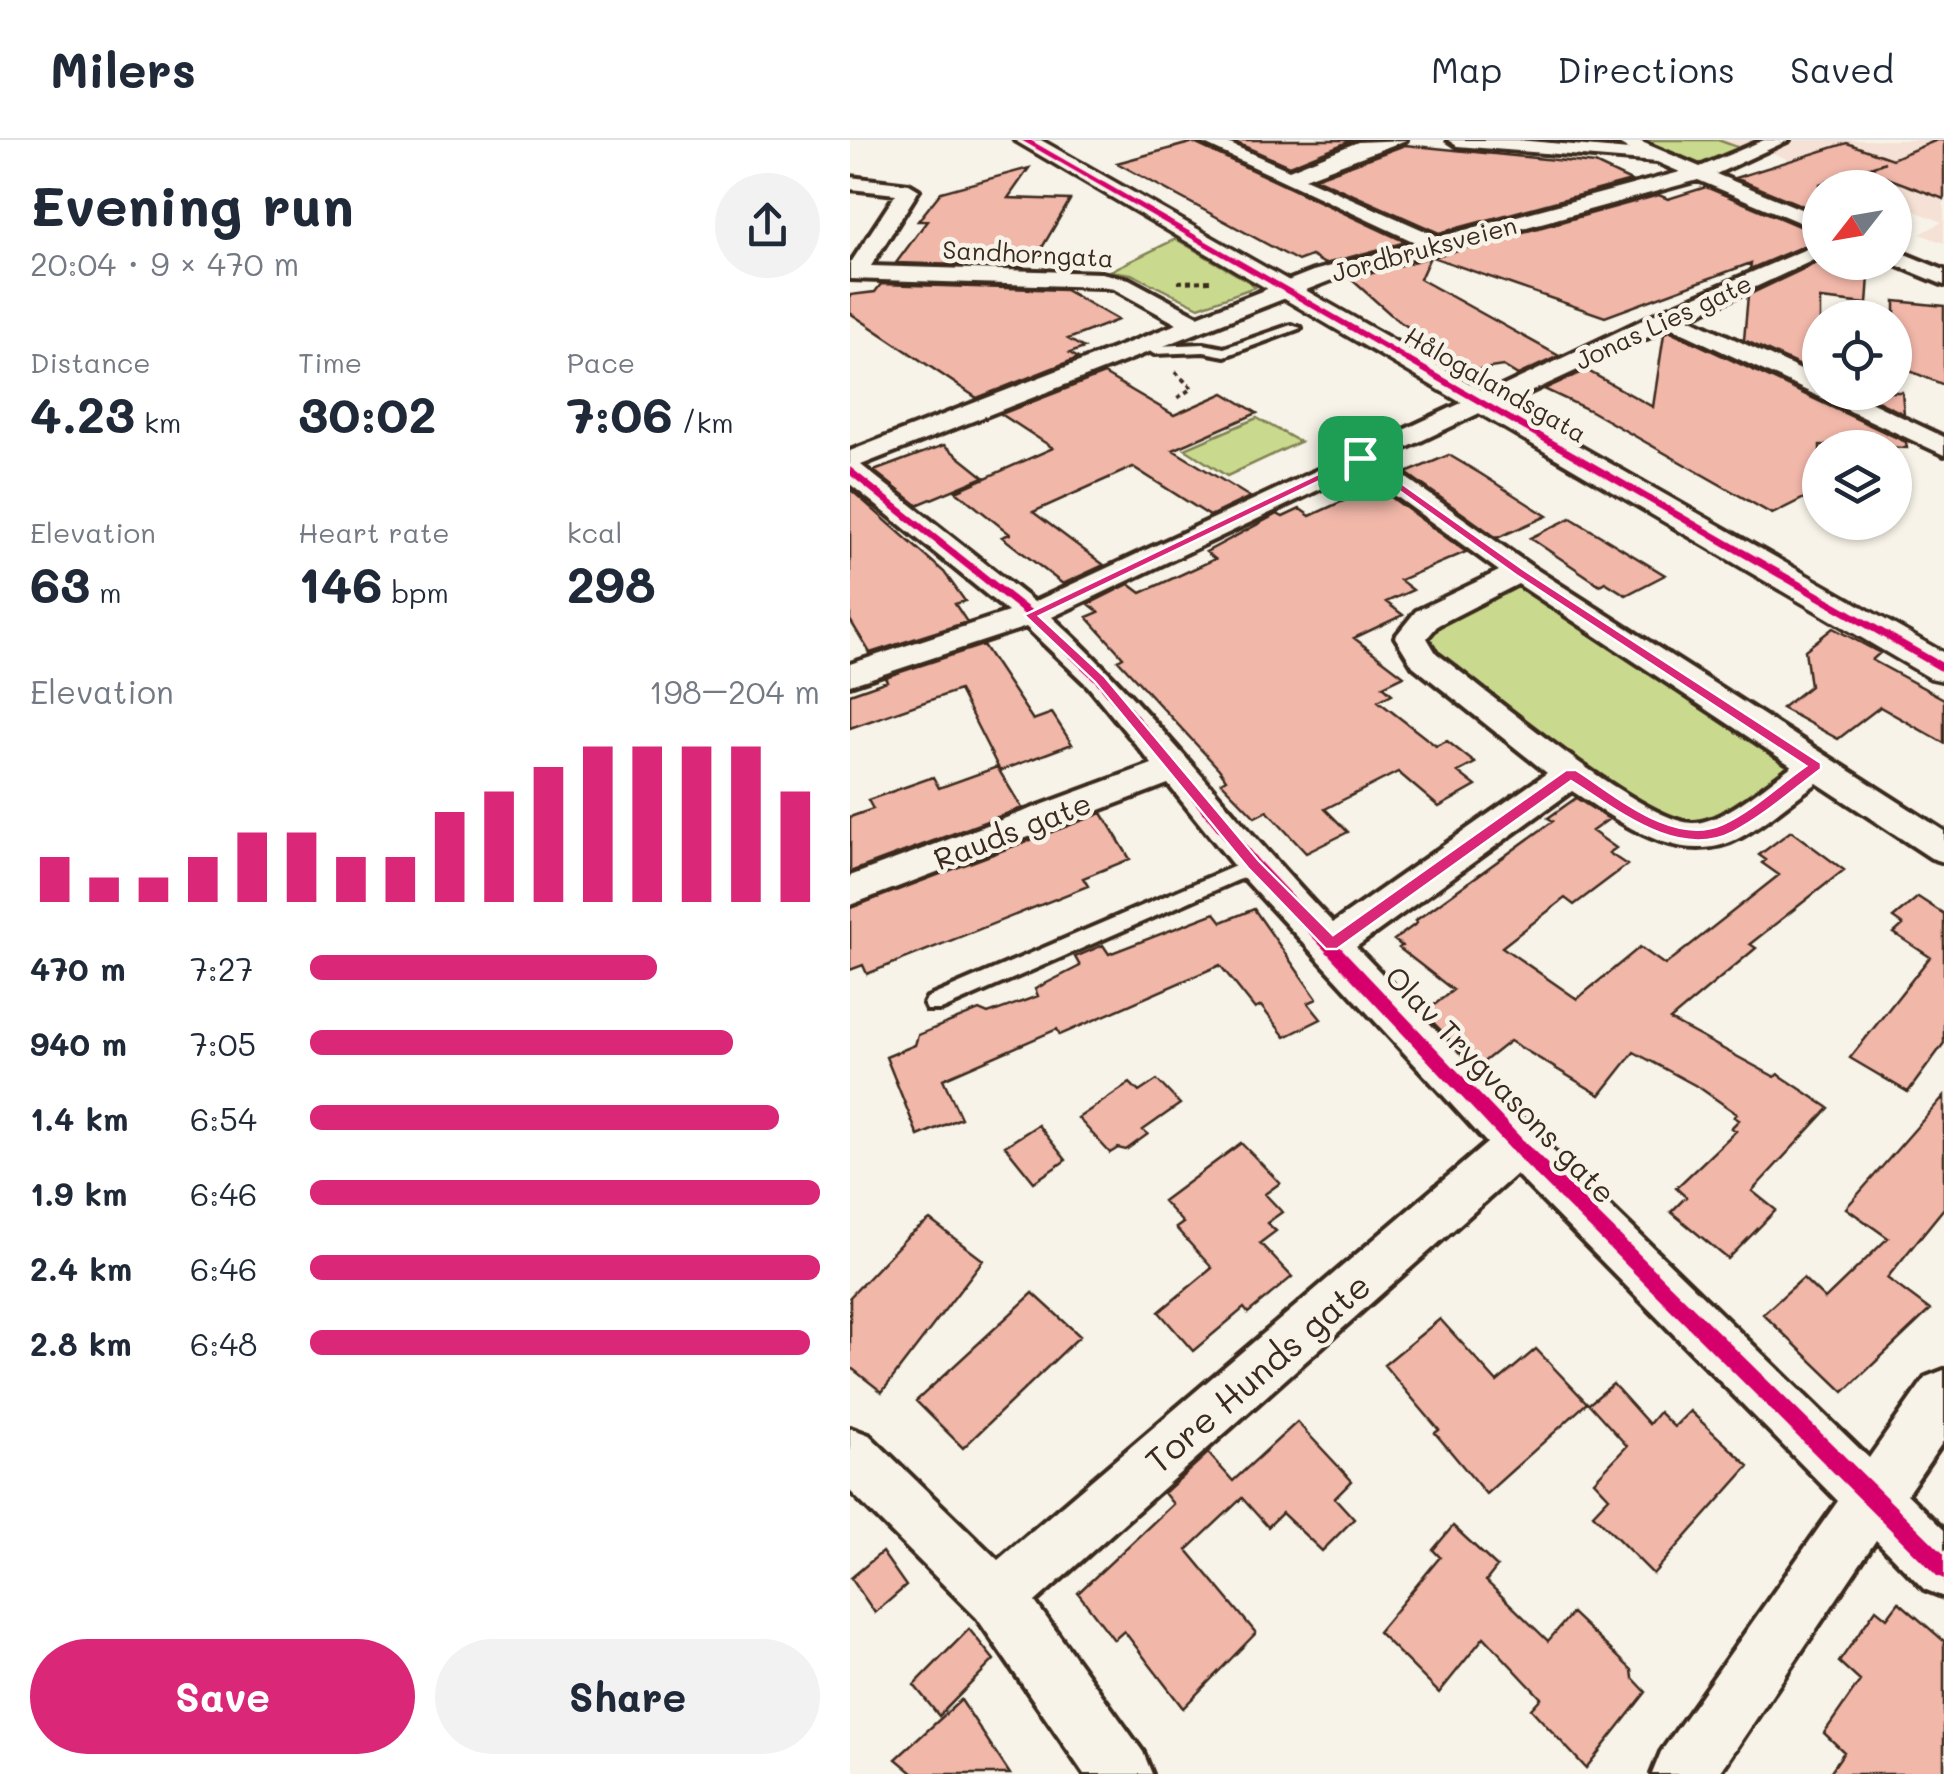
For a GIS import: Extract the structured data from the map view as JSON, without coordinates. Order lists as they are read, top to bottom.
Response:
{
  "streets": {
    "street": [
      "Jordbruksveien",
      "Sandhorngata",
      "Jonas Lies gate",
      "Hålogalandsgata",
      "Rauds gate",
      "Olav Trygvasons gate",
      "Tore Hunds gate"
    ]
  },
  "crossings": [
    ["Jordbruksveien", "Sandhorngata"],
    ["Jordbruksveien", "Hålogalandsgata"],
    ["Jonas Lies gate", "Hålogalandsgata"],
    ["Jonas Lies gate", "Olav Trygvasons gate"],
    ["Rauds gate", "Olav Trygvasons gate"],
    ["Olav Trygvasons gate", "Tore Hunds gate"]
  ],
  "north": "bottom left",
  "page": {
    "header": "Milers",
    "nav": ["Map", "Directions", "Saved"],
    "heading": ["Evening run", "20:04 · 9 × 470 m"],
    "stats": [
      ["Distance", "4.23 km"],
      ["Time", "30:02"],
      ["Pace", "7:06 /km"],
      ["Elevation", "63 m"],
      ["Heart rate", "146 bpm"],
      ["kcal", "298"]
    ],
    "chart": ["Elevation", "198–204 m"],
    "list": [
      {
        "name": "470 m",
        "note": "7:27"
      },
      {
        "name": "940 m",
        "note": "7:05"
      },
      {
        "name": "1.4 km",
        "note": "6:54"
      },
      {
        "name": "1.9 km",
        "note": "6:46"
      },
      {
        "name": "2.4 km",
        "note": "6:46"
      },
      {
        "name": "2.8 km",
        "note": "6:48"
      }
    ],
    "buttons": ["Save", "Share"]
  }
}
